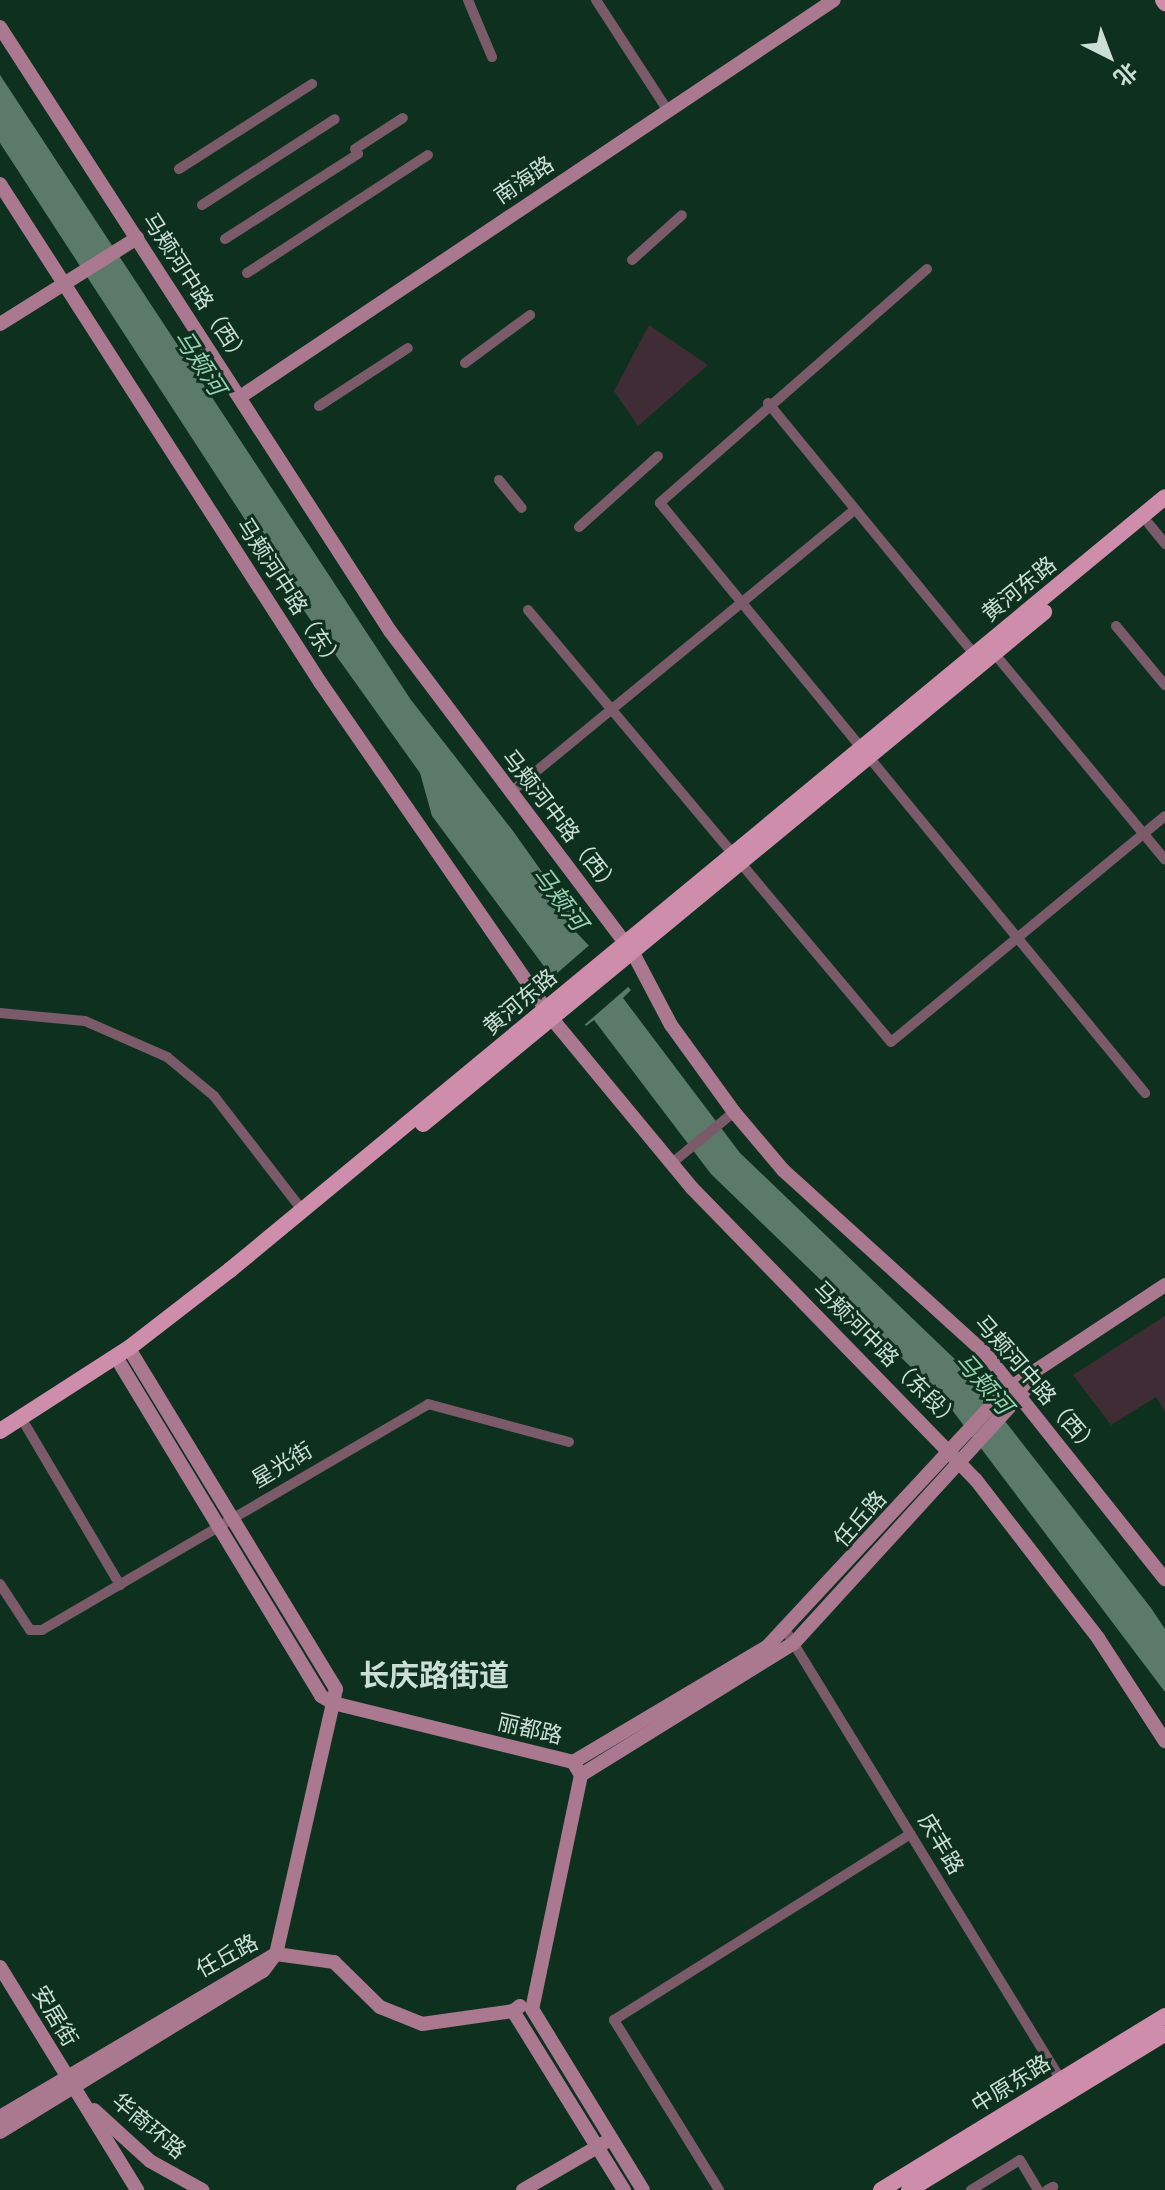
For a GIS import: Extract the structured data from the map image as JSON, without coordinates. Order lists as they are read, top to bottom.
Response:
{
  "streets": {
    "main road": ["黄河东路", "中原东路"],
    "street": [
      "南海路",
      "马颊河中路（西）",
      "马颊河中路（东）",
      "马颊河中路（东段）",
      "星光街",
      "任丘路",
      "丽都路",
      "庆丰路",
      "安居街",
      "华商环路"
    ]
  },
  "crossings": [
    ["南海路", "马颊河中路（西）"],
    ["马颊河中路（西）", "黄河东路"],
    ["马颊河中路（西）", "任丘路"],
    ["黄河东路", "马颊河中路（东）"],
    ["黄河东路", "马颊河中路（东段）"],
    ["马颊河中路（东）", "马颊河中路（东段）"],
    ["马颊河中路（东段）", "任丘路"],
    ["任丘路", "丽都路"],
    ["任丘路", "庆丰路"],
    ["任丘路", "安居街"],
    ["任丘路", "华商环路"],
    ["庆丰路", "中原东路"],
    ["安居街", "华商环路"]
  ],
  "districts": ["长庆路街道"],
  "water": ["马颊河"],
  "north": "bottom right"
}
